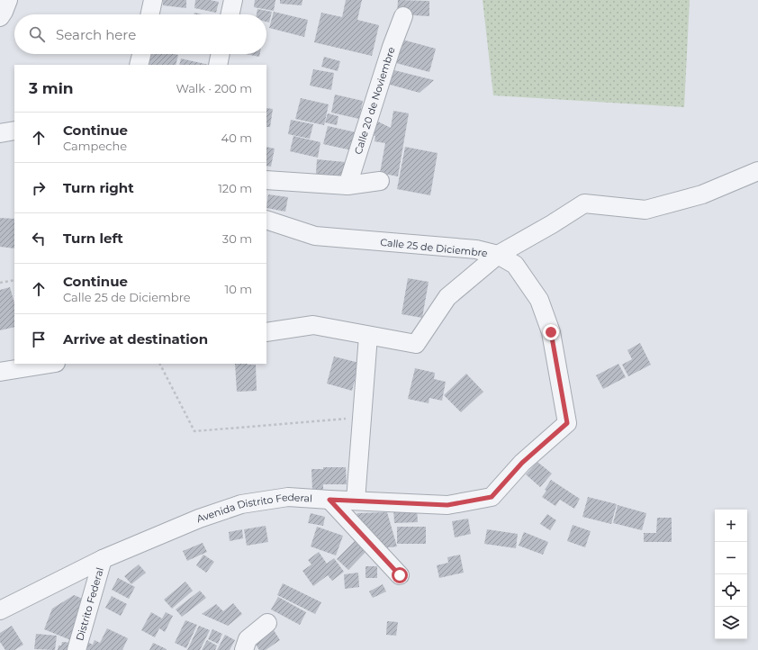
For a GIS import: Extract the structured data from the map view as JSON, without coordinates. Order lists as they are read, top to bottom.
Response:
{
  "streets": {
    "street": [
      "Calle 20 de Noviembre",
      "Calle 25 de Diciembre",
      "Avenida Distrito Federal",
      "Distrito Federal"
    ]
  },
  "crossings": [
    ["Calle 25 de Diciembre", "Avenida Distrito Federal"],
    ["Avenida Distrito Federal", "Distrito Federal"]
  ],
  "page": {
    "search": "Search here",
    "heading": ["3 min", "Walk · 200 m"],
    "list": [
      ["Continue", "Campeche", "40 m"],
      ["Turn right", "120 m"],
      ["Turn left", "30 m"],
      ["Continue", "Calle 25 de Diciembre", "10 m"],
      "Arrive at destination"
    ],
    "map_buttons": ["+", "−"]
  }
}
